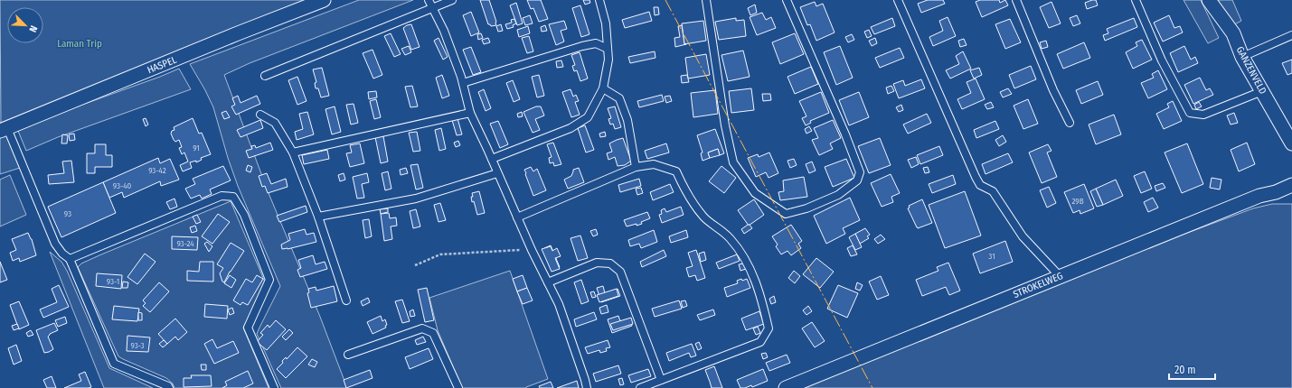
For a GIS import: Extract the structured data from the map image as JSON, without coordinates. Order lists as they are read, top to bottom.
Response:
{
  "streets": {
    "street": ["HASPEL", "GANZENVELD", "STROKELWEG"]
  },
  "parks": ["Laman Trip"],
  "house_numbers": [
    "91",
    "93-42",
    "93-40",
    "29B",
    "93",
    "93-24",
    "31",
    "93-1",
    "93-3"
  ],
  "scale_bar": "20 m",
  "north": "bottom right"
}
